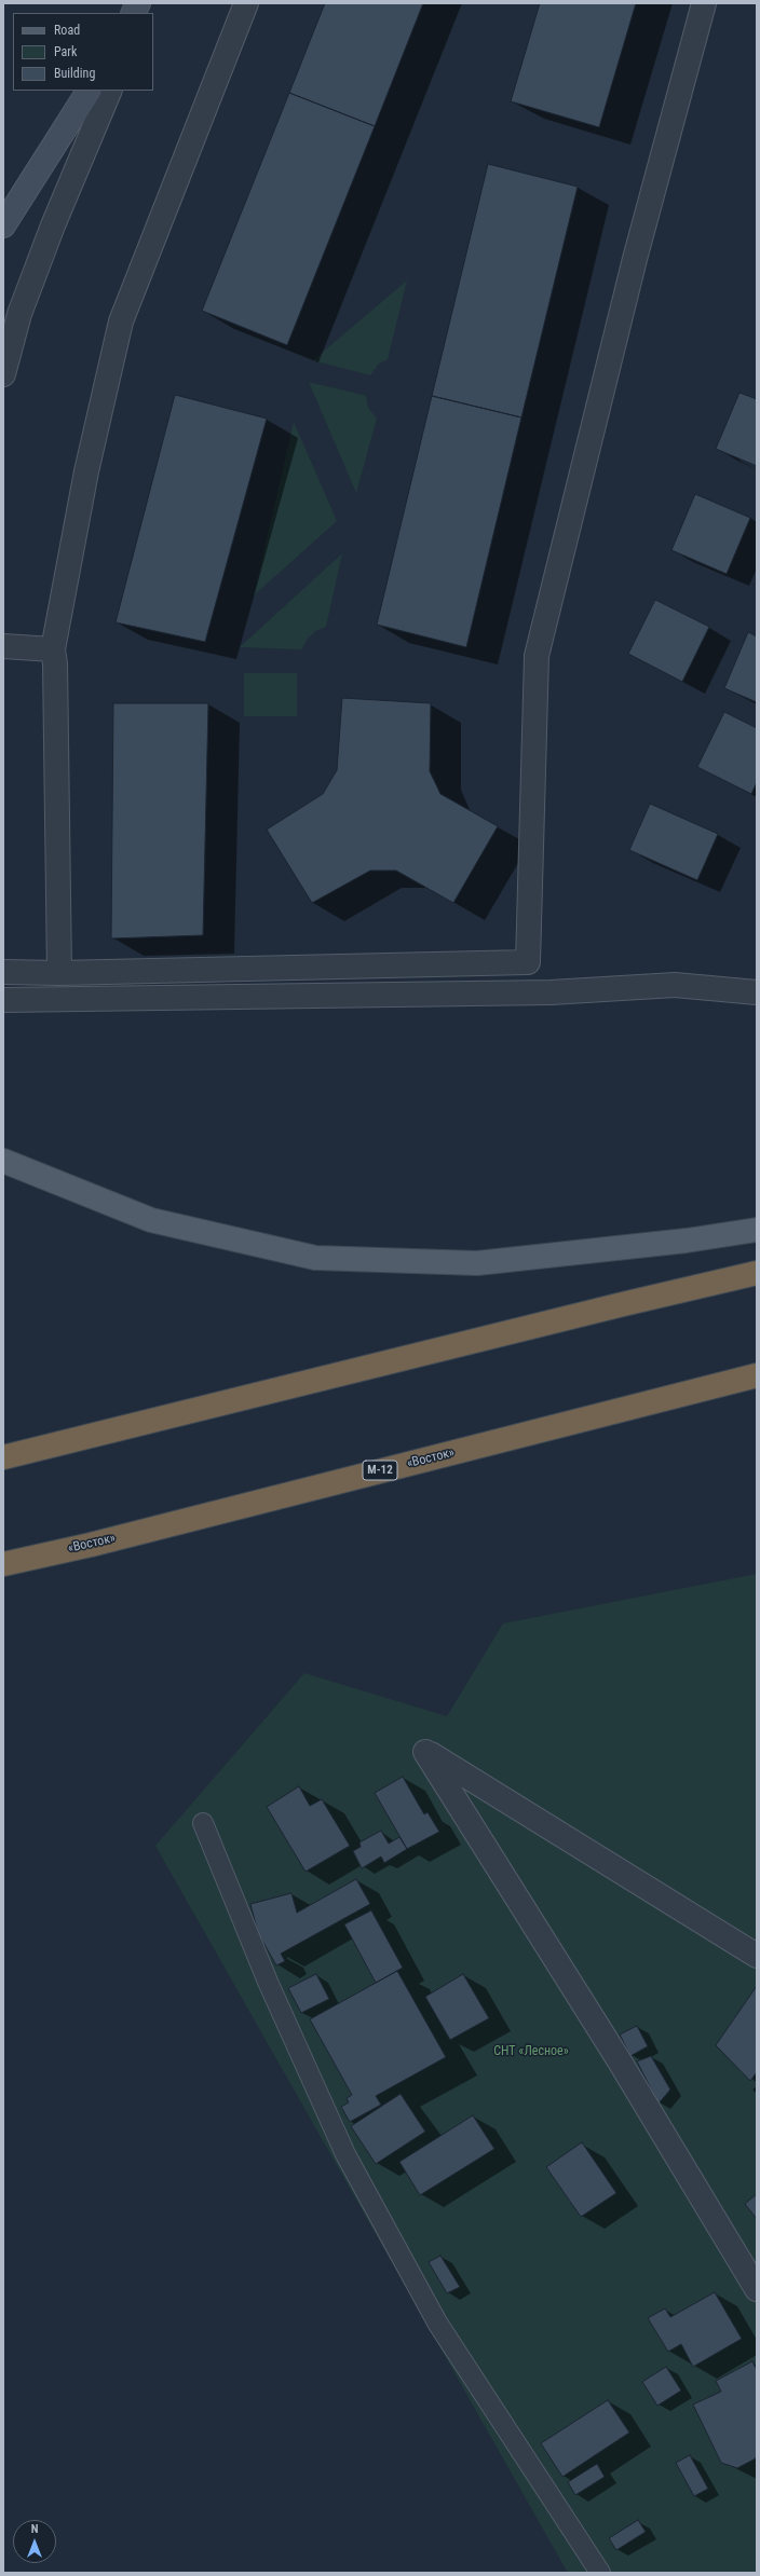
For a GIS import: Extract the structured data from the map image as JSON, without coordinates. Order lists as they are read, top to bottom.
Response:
{
  "streets": {
    "highway": ["«Восток»", "М-12"]
  },
  "parks": ["СНТ «Лесное»"],
  "legend": ["Road", "Park", "Building"],
  "north": "top"
}
